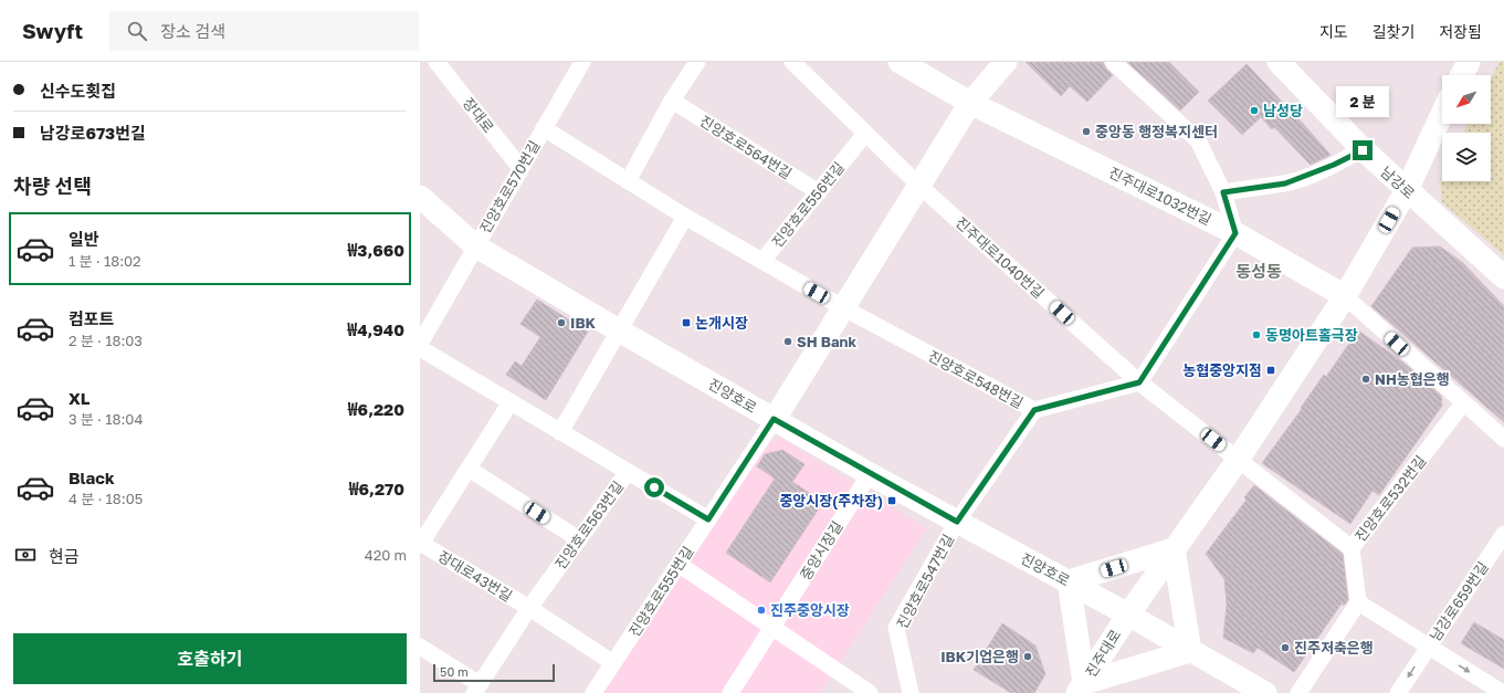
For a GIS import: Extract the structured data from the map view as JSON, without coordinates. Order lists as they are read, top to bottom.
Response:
{
  "streets": {
    "street": [
      "장대로",
      "진양호로564번길",
      "남강로",
      "진양호로570번길",
      "진주대로1032번길",
      "진양호로556번길",
      "진주대로1040번길",
      "진양호로548번길",
      "진양호로",
      "진양호로532번길",
      "진양호로563번길",
      "중앙시장길",
      "장대로43번길",
      "진양호로547번길",
      "진양호로555번길",
      "남강로659번길",
      "진주대로"
    ]
  },
  "crossings": [
    ["장대로", "진양호로570번길"],
    ["진양호로564번길", "진양호로556번길"],
    ["남강로", "진주대로"],
    ["진양호로570번길", "진양호로"],
    ["진주대로1032번길", "진주대로"],
    ["진양호로556번길", "진양호로548번길"],
    ["진주대로1040번길", "진양호로532번길"],
    ["진주대로1040번길", "진주대로"],
    ["진양호로548번길", "진양호로"],
    ["진양호로548번길", "진양호로547번길"],
    ["진양호로", "중앙시장길"],
    ["진양호로", "진양호로547번길"],
    ["진양호로", "진양호로555번길"],
    ["진양호로", "진주대로"],
    ["진양호로563번길", "장대로43번길"],
    ["장대로43번길", "진양호로555번길"]
  ],
  "districts": ["동성동"],
  "places": {
    "other": [
      "남성당",
      "중앙동 행정복지센터",
      "IBK",
      "동명아트홀극장",
      "SH Bank",
      "NH농협은행",
      "진주중앙시장",
      "진주저축은행",
      "IBK기업은행"
    ],
    "transit": ["논개시장", "농협중앙지점", "중앙시장(주차장)"]
  },
  "scale_bar": "50 m",
  "north": "bottom left",
  "page": {
    "header": "Swyft",
    "search": "장소 검색",
    "nav": ["지도", "길찾기", "저장됨"],
    "banner": ["신수도횟집", "남강로673번길"],
    "bubble": "2 분",
    "heading": "차량 선택",
    "list": [
      {
        "name": "일반",
        "note": "1 분 · 18:02",
        "value": "₩3,660"
      },
      {
        "name": "컴포트",
        "note": "2 분 · 18:03",
        "value": "₩4,940"
      },
      {
        "name": "XL",
        "note": "3 분 · 18:04",
        "value": "₩6,220"
      },
      {
        "name": "Black",
        "note": "4 분 · 18:05",
        "value": "₩6,270"
      }
    ],
    "pay": ["현금", "420 m"],
    "buttons": "호출하기",
    "scale": "50 m"
  }
}
